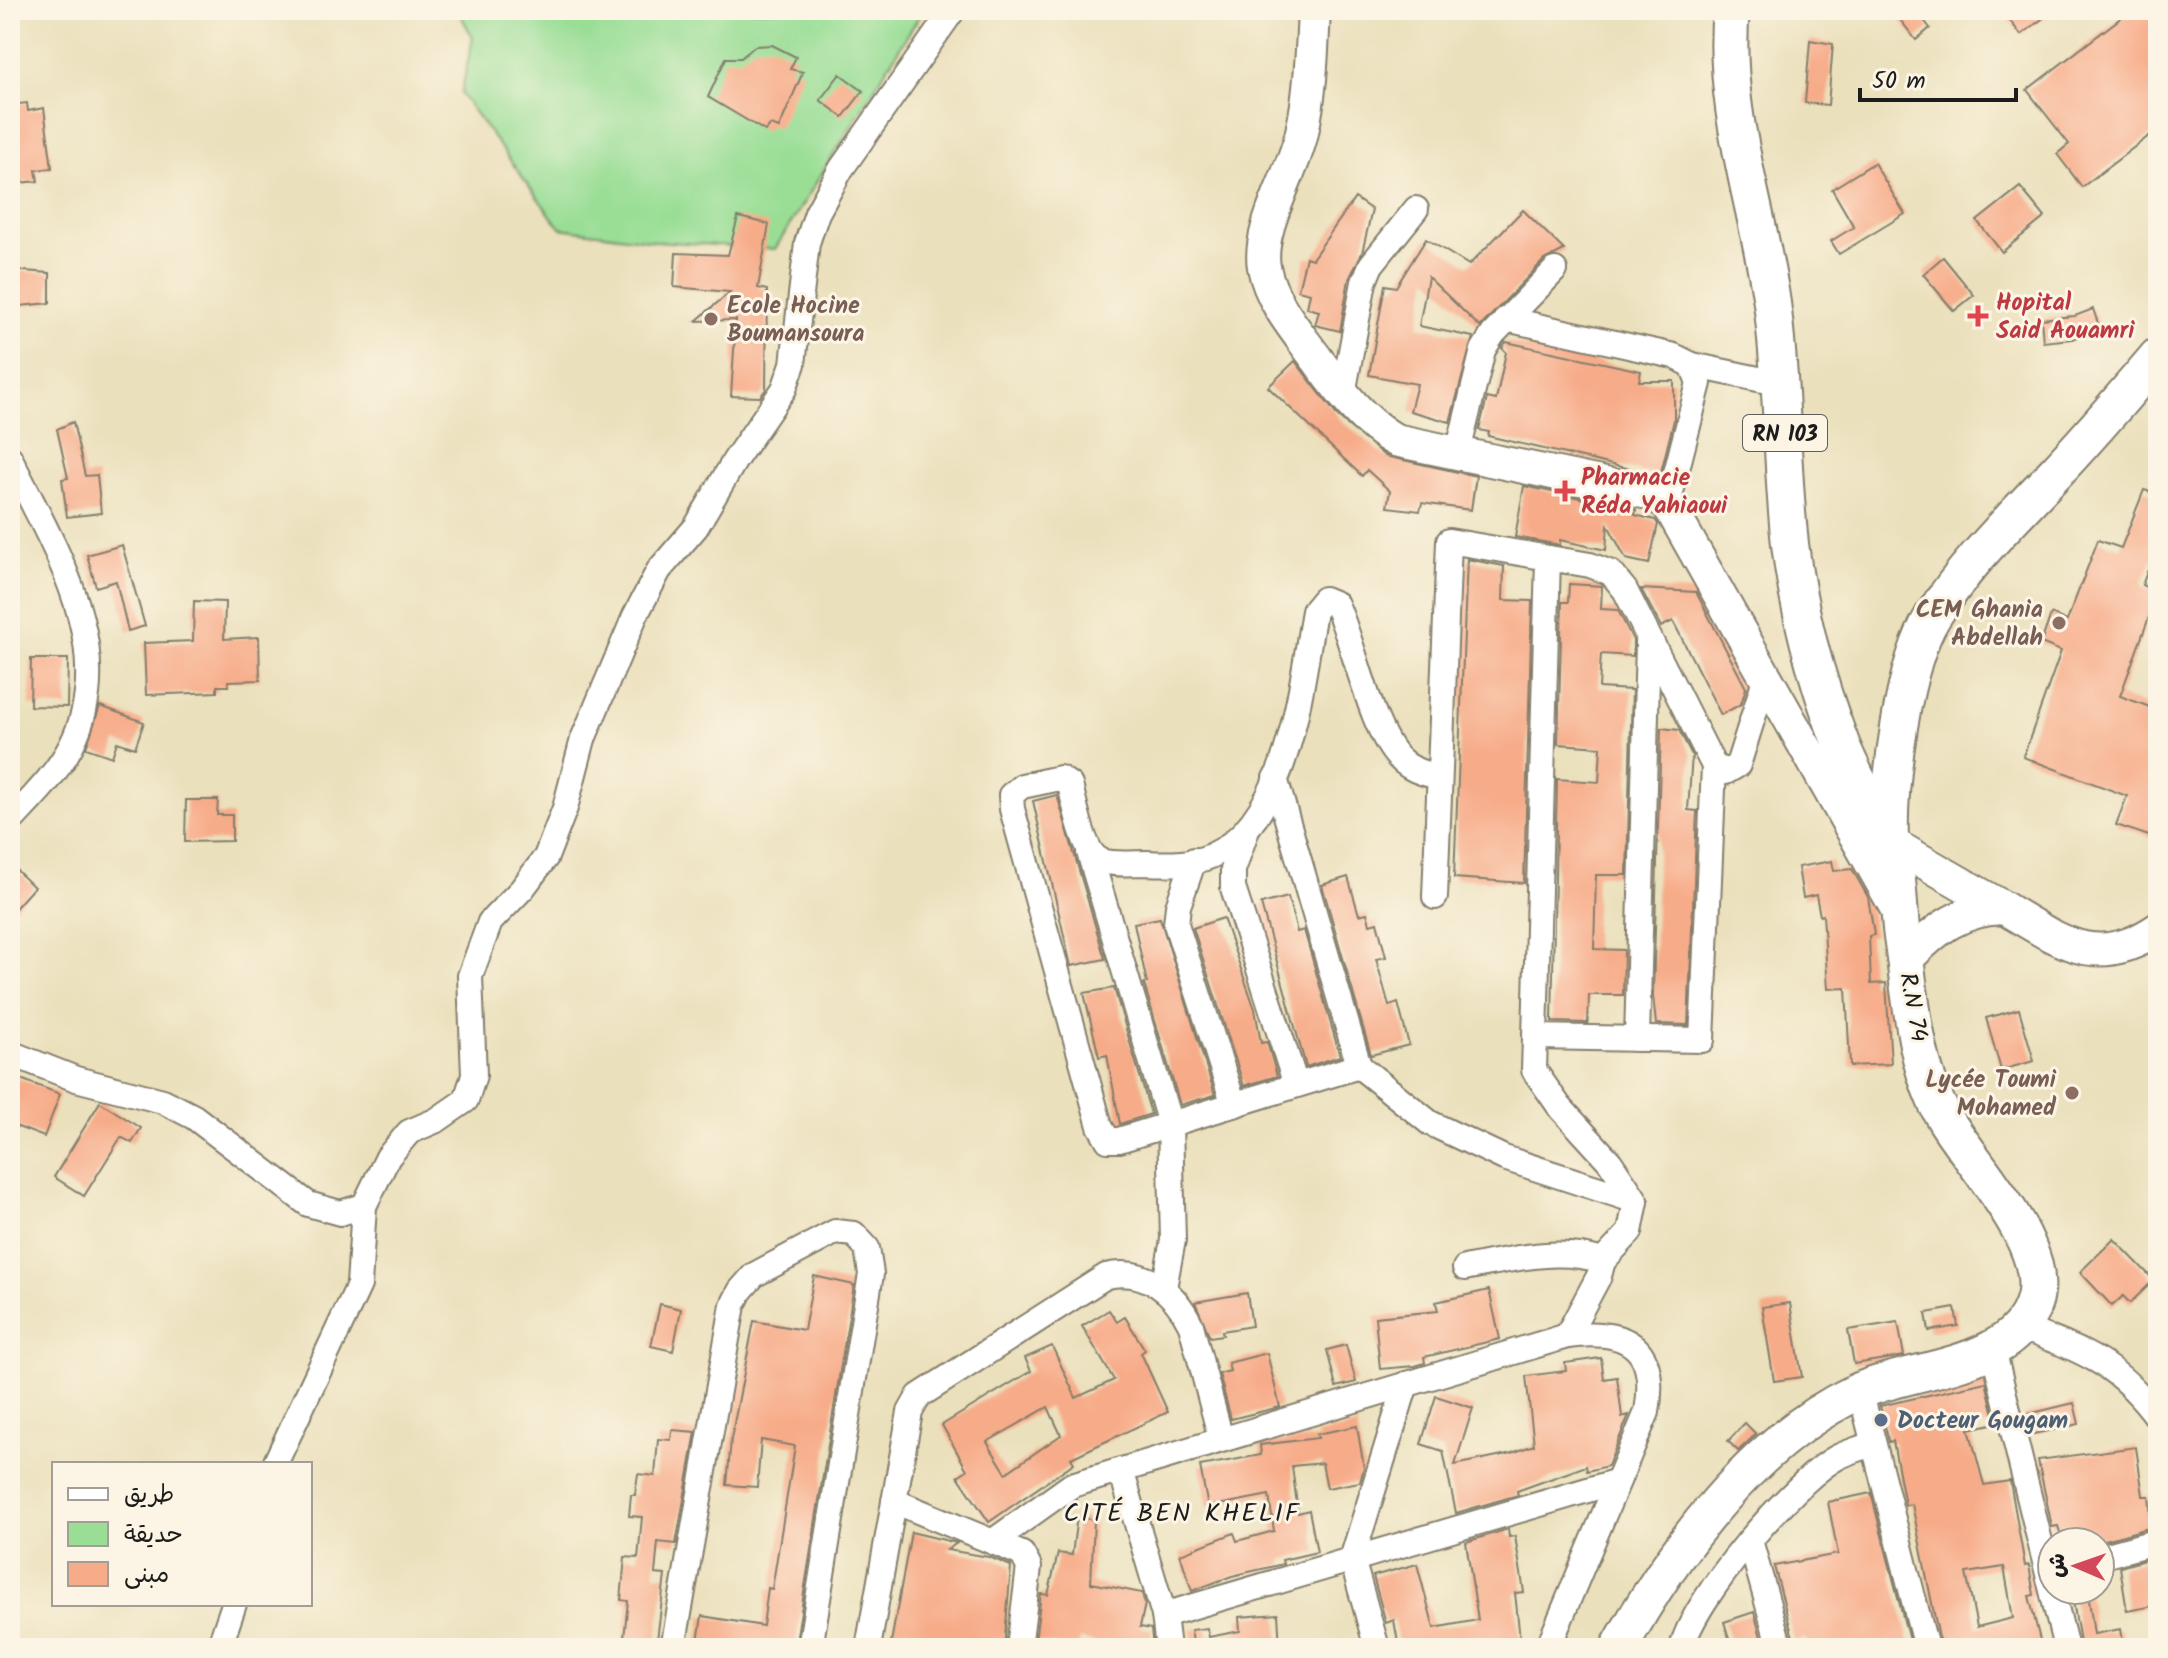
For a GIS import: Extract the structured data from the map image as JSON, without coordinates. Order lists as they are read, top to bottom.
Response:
{
  "streets": {
    "main road": ["RN 103", "R.N 74"]
  },
  "crossings": [
    ["RN 103", "R.N 74"]
  ],
  "districts": ["CITÉ BEN KHELIF"],
  "places": {
    "health": ["Hopital Said Aouamri", "Pharmacie Réda Yahiaoui"],
    "other": [
      "Ecole Hocine Boumansoura",
      "CEM Ghania Abdellah",
      "Lycée Toumi Mohamed",
      "Docteur Gougam"
    ]
  },
  "legend": ["طريق", "حديقة", "مبنى"],
  "scale_bar": "50 m",
  "north": "left"
}
